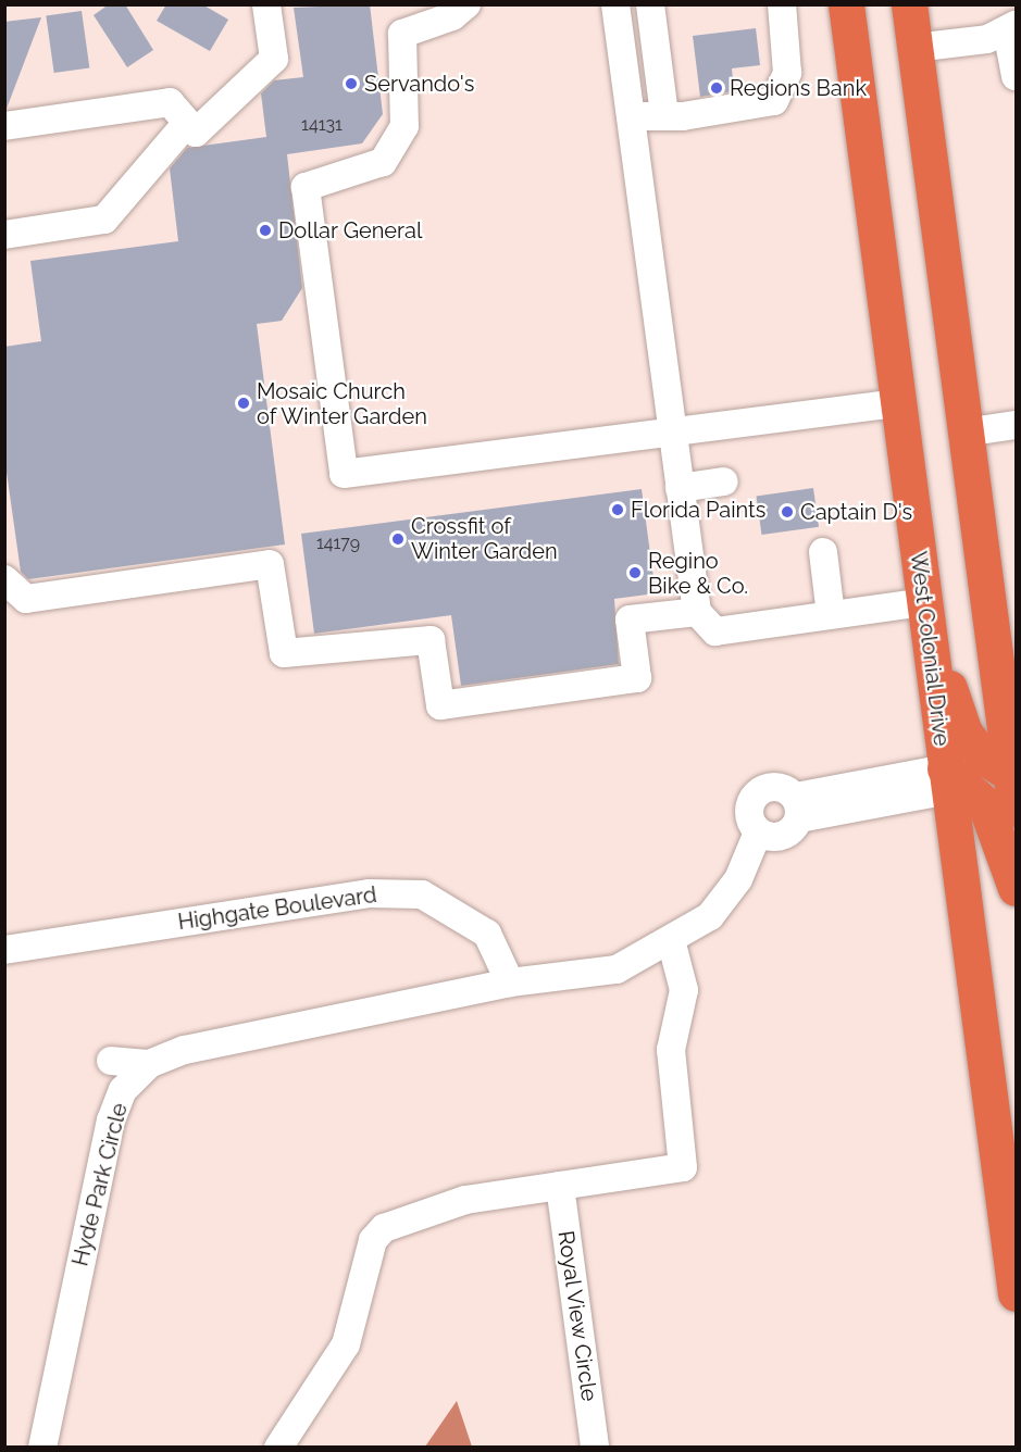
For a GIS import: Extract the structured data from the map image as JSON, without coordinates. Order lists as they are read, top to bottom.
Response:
{
  "streets": {
    "highway": ["West Colonial Drive"],
    "lane": ["Highgate Boulevard", "Hyde Park Circle", "Royal View Circle"]
  },
  "crossings": [
    ["Highgate Boulevard", "Hyde Park Circle"]
  ],
  "places": [
    "Servando's",
    "Regions Bank",
    "Dollar General",
    "Mosaic Church of Winter Garden",
    "Florida Paints",
    "Captain D's",
    "Crossfit of Winter Garden",
    "Regino Bike & Co."
  ],
  "house_numbers": ["14131", "14179"]
}
